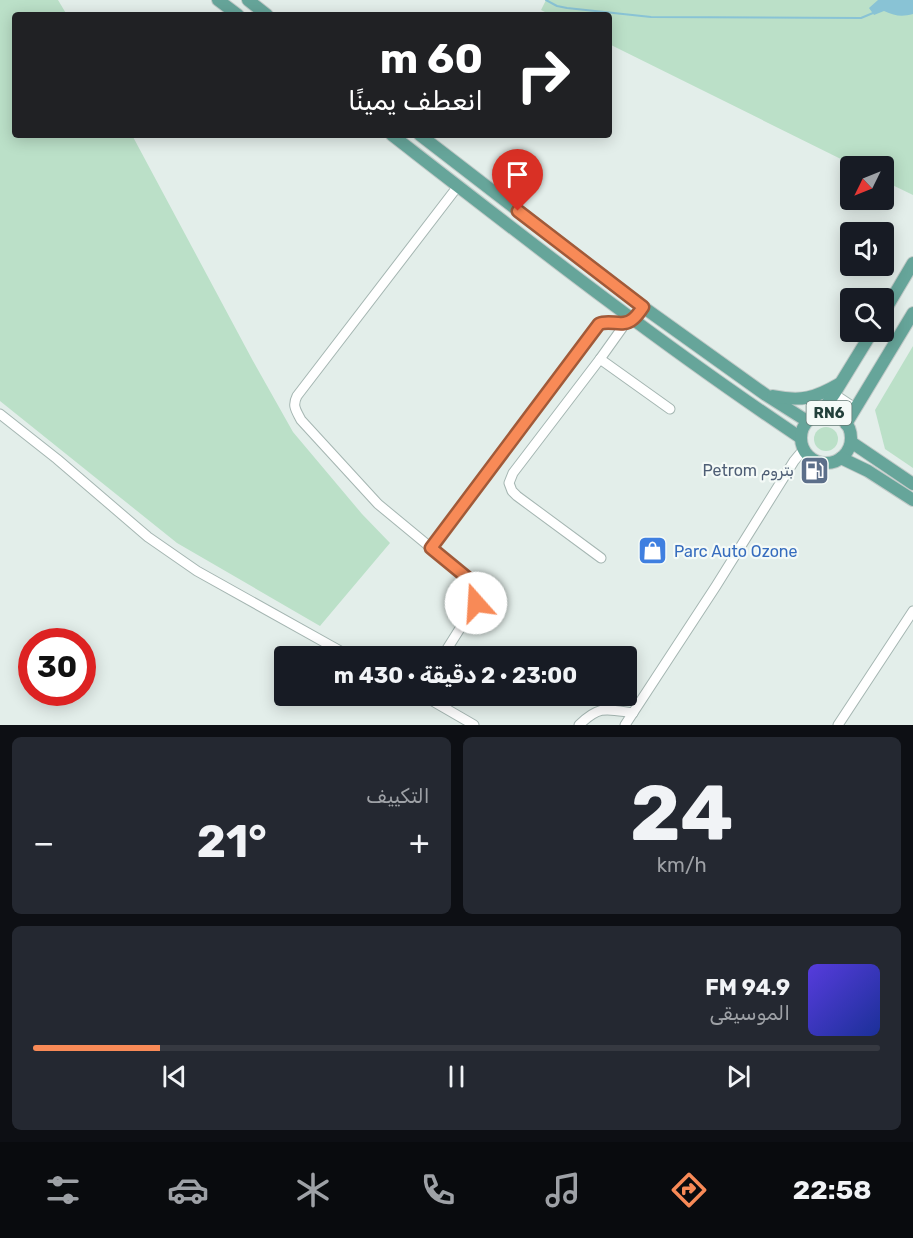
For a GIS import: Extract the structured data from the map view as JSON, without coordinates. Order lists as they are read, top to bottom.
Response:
{
  "streets": {
    "main road": ["RN6"]
  },
  "places": {
    "fuel station": ["Petrom بتروم"],
    "shop": ["Parc Auto Ozone"]
  },
  "north": "bottom left",
  "page": {
    "turn": ["60 m", "انعطف يمينًا"],
    "limit": "30",
    "trip": "23:00 · 2 دقيقة · 430 m",
    "tile": [
      ["24", "km/h"],
      "التكييف"
    ],
    "heat": ["−", "21°", "+"],
    "song": ["94.9 FM", "الموسيقى"],
    "tabs": "22:58"
  }
}
